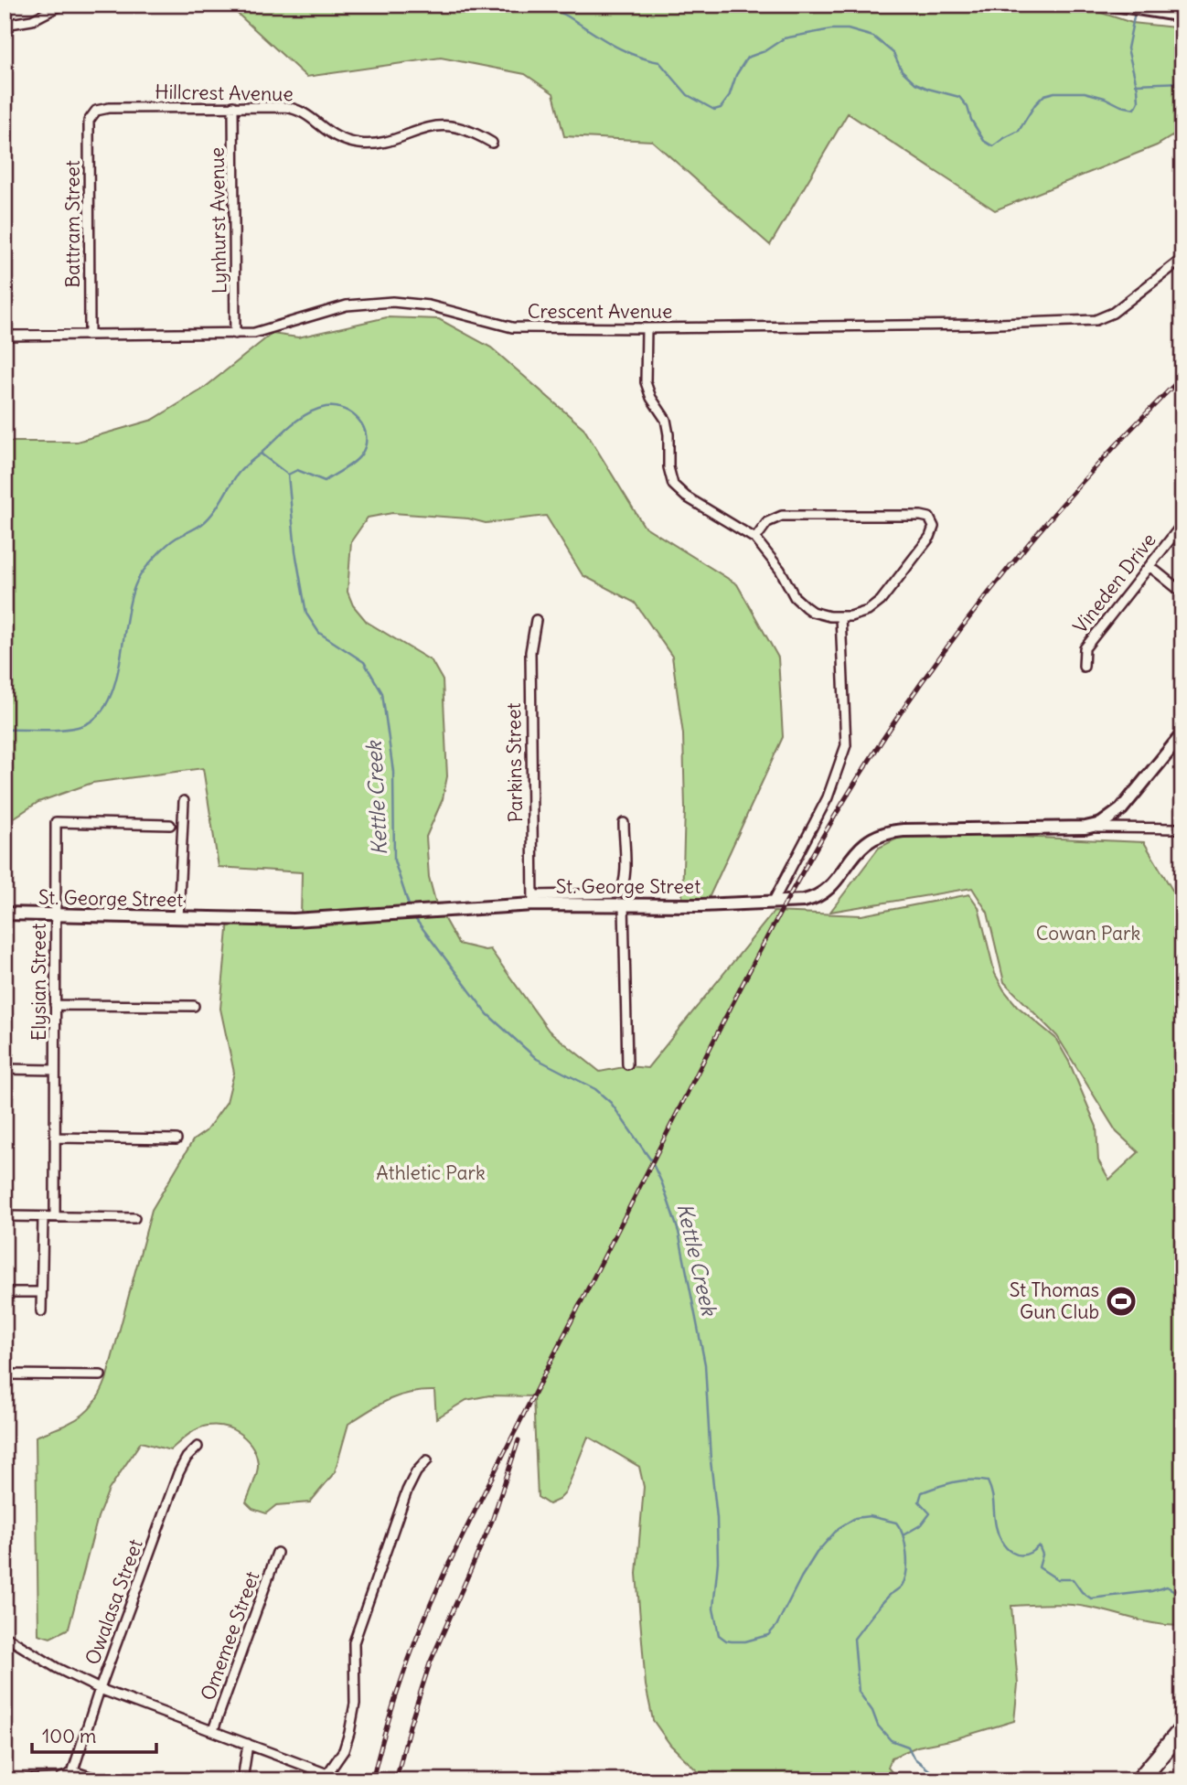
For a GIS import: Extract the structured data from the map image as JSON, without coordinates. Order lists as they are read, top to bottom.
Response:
{
  "streets": {
    "street": [
      "Hillcrest Avenue",
      "Lynhurst Avenue",
      "Battram Street",
      "Crescent Avenue",
      "Vineden Drive",
      "Parkins Street",
      "St. George Street",
      "Elysian Street",
      "Owalasa Street",
      "Omemee Street"
    ]
  },
  "crossings": [
    ["Hillcrest Avenue", "Lynhurst Avenue"],
    ["Hillcrest Avenue", "Battram Street"],
    ["Lynhurst Avenue", "Crescent Avenue"],
    ["Battram Street", "Crescent Avenue"],
    ["Parkins Street", "St. George Street"],
    ["St. George Street", "Elysian Street"]
  ],
  "water": ["Kettle Creek"],
  "parks": ["Cowan Park", "Athletic Park"],
  "places": {
    "sports": ["St Thomas Gun Club"]
  },
  "scale_bar": "100 m"
}
